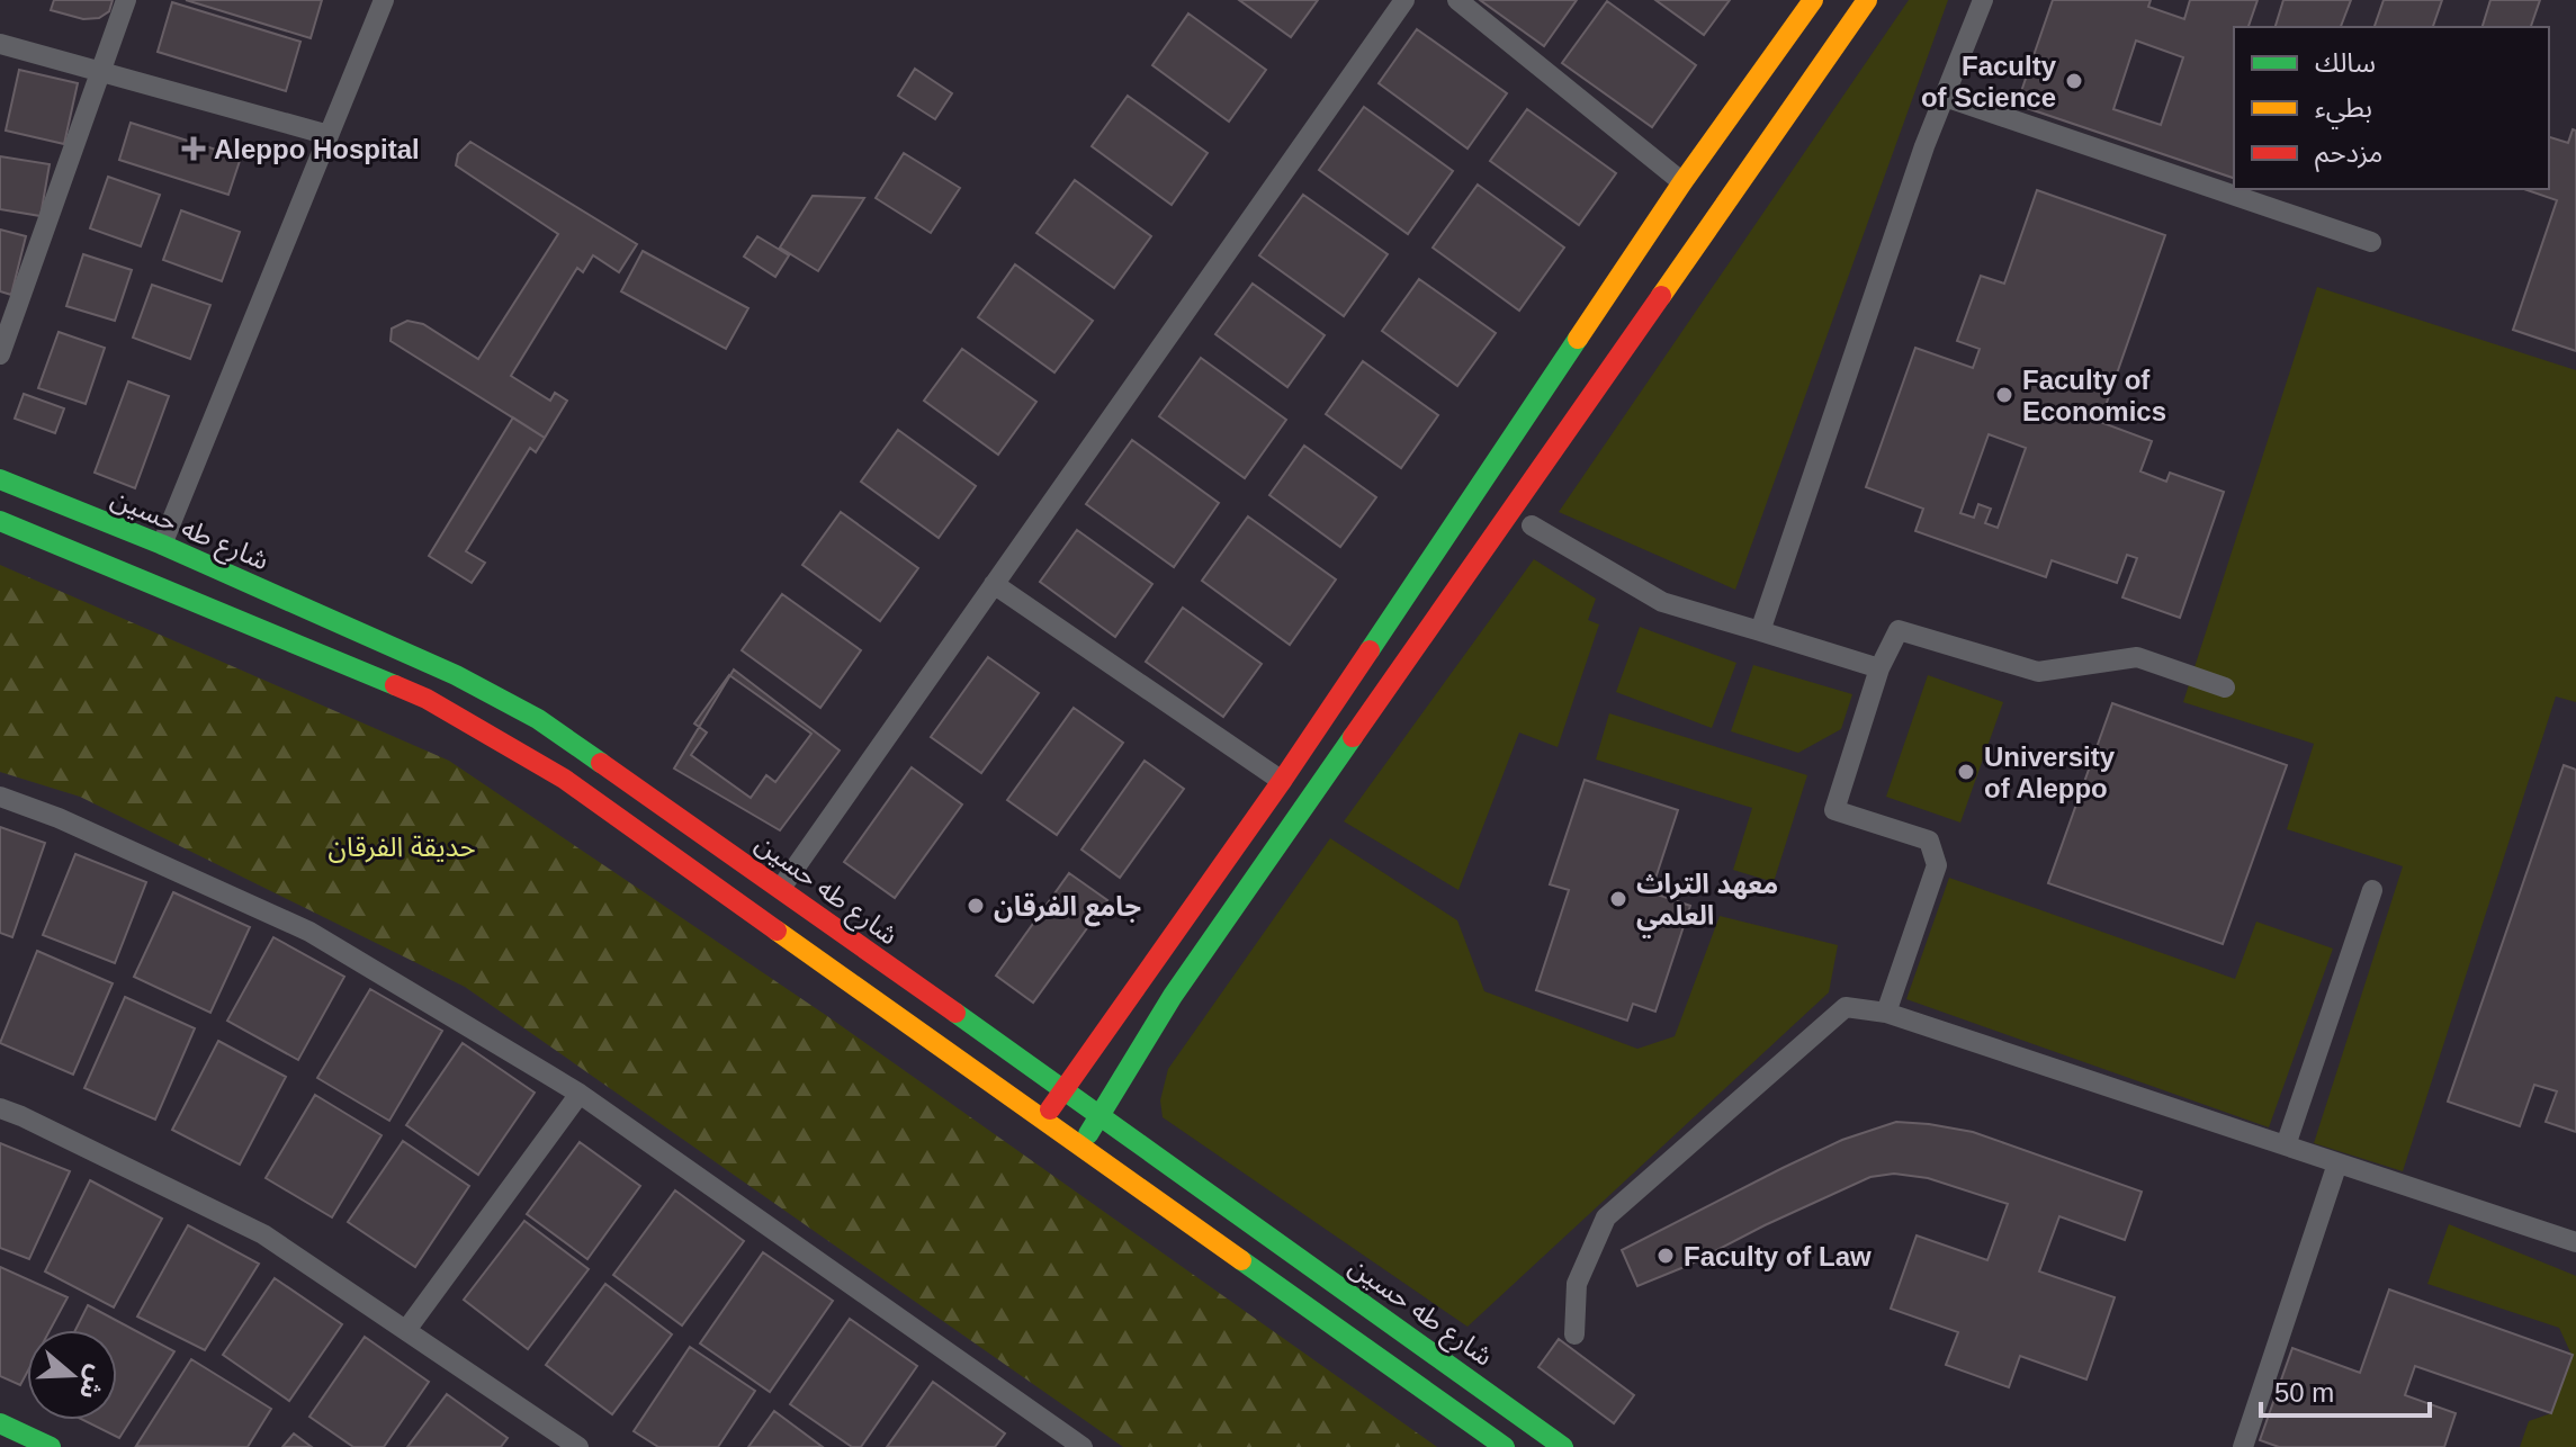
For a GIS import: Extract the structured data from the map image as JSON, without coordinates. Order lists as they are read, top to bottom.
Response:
{
  "streets": {
    "main road": ["شارع طه حسين"]
  },
  "parks": ["حديقة الفرقان"],
  "places": {
    "other": [
      "Faculty of Science",
      "Faculty of Economics",
      "University of Aleppo",
      "معهد التراث العلمي",
      "جامع الفرقان",
      "Faculty of Law"
    ],
    "health": ["Aleppo Hospital"]
  },
  "legend": ["سالك", "بطيء", "مزدحم"],
  "scale_bar": "50 m",
  "north": "right"
}
